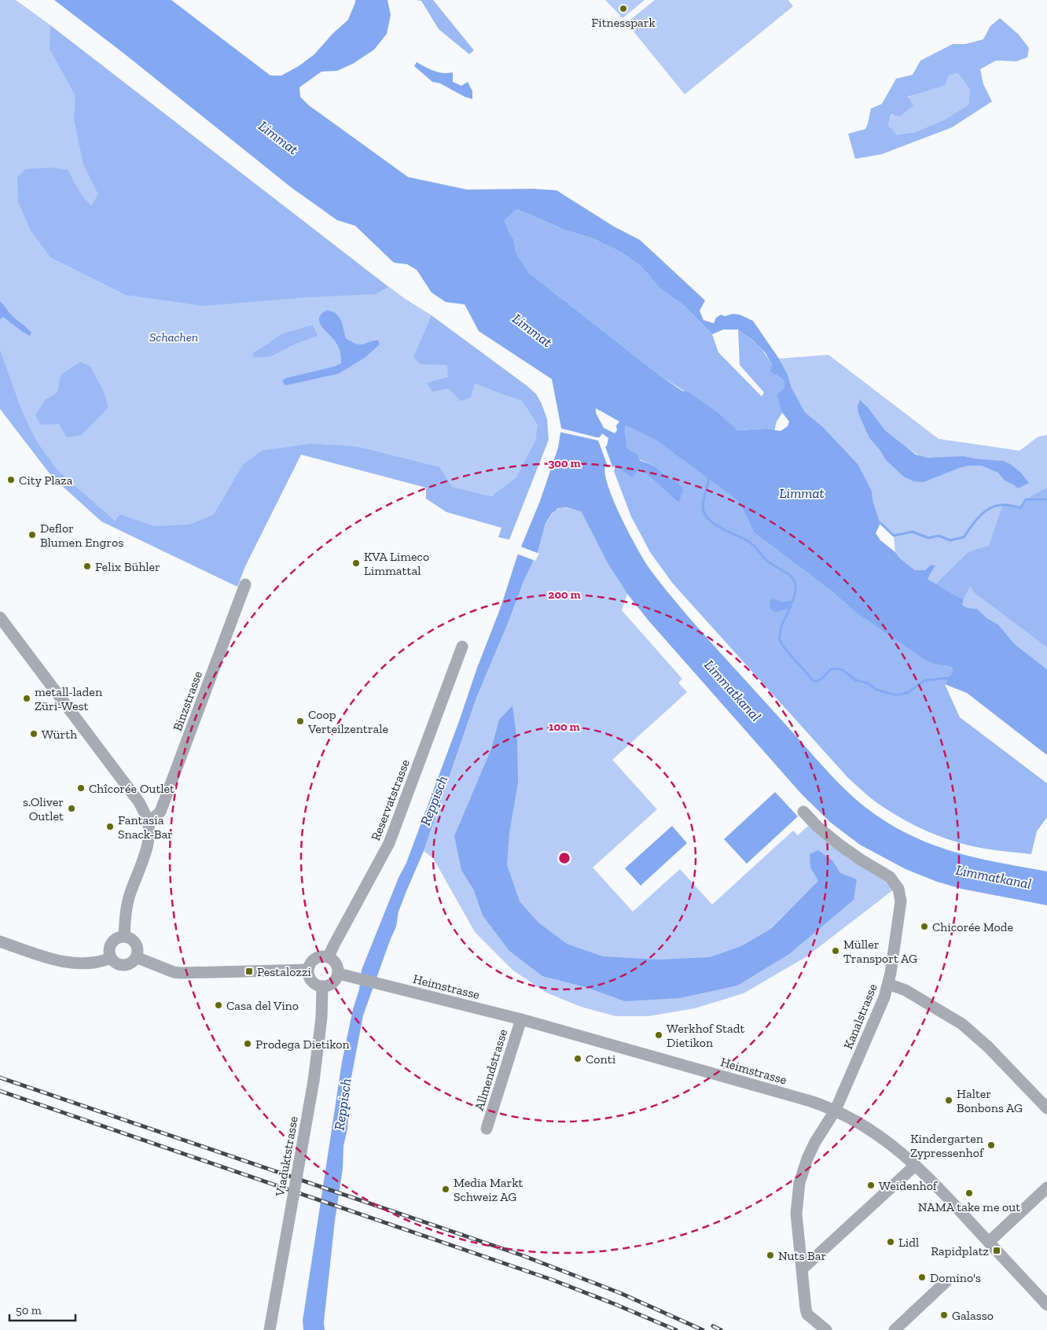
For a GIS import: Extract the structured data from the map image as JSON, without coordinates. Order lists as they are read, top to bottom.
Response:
{
  "streets": {
    "street": [
      "Binzstrasse",
      "Reservatstrasse",
      "Heimstrasse",
      "Kanalstrasse",
      "Allmendstrasse",
      "Viaduktstrasse"
    ]
  },
  "crossings": [
    ["Reservatstrasse", "Heimstrasse"],
    ["Reservatstrasse", "Viaduktstrasse"],
    ["Heimstrasse", "Kanalstrasse"],
    ["Heimstrasse", "Allmendstrasse"],
    ["Heimstrasse", "Viaduktstrasse"]
  ],
  "water": ["Limmat", "Limmatkanal", "Reppisch"],
  "parks": ["Schachen"],
  "places": {
    "other": [
      "Fitnesspark",
      "City Plaza",
      "Deflor Blumen Engros",
      "KVA Limeco Limmattal",
      "Felix Bühler",
      "metall-laden Züri-West",
      "Coop Verteilzentrale",
      "Würth",
      "Chîcorée Outlet",
      "s.Oliver Outlet",
      "Fantasia Snack-Bar",
      "Chicorée Mode",
      "Müller Transport AG",
      "Casa del Vino",
      "Werkhof Stadt Dietikon",
      "Prodega Dietikon",
      "Conti",
      "Halter Bonbons AG",
      "Kindergarten Zypressenhof",
      "Weidenhof",
      "Media Markt Schweiz AG",
      "NAMA take me out",
      "Lidl",
      "Nuts Bar",
      "Domino's",
      "Galasso"
    ],
    "transit": ["Pestalozzi", "Rapidplatz"]
  },
  "scale_bar": "50 m",
  "rings": ["300 m", "200 m", "100 m"]
}
